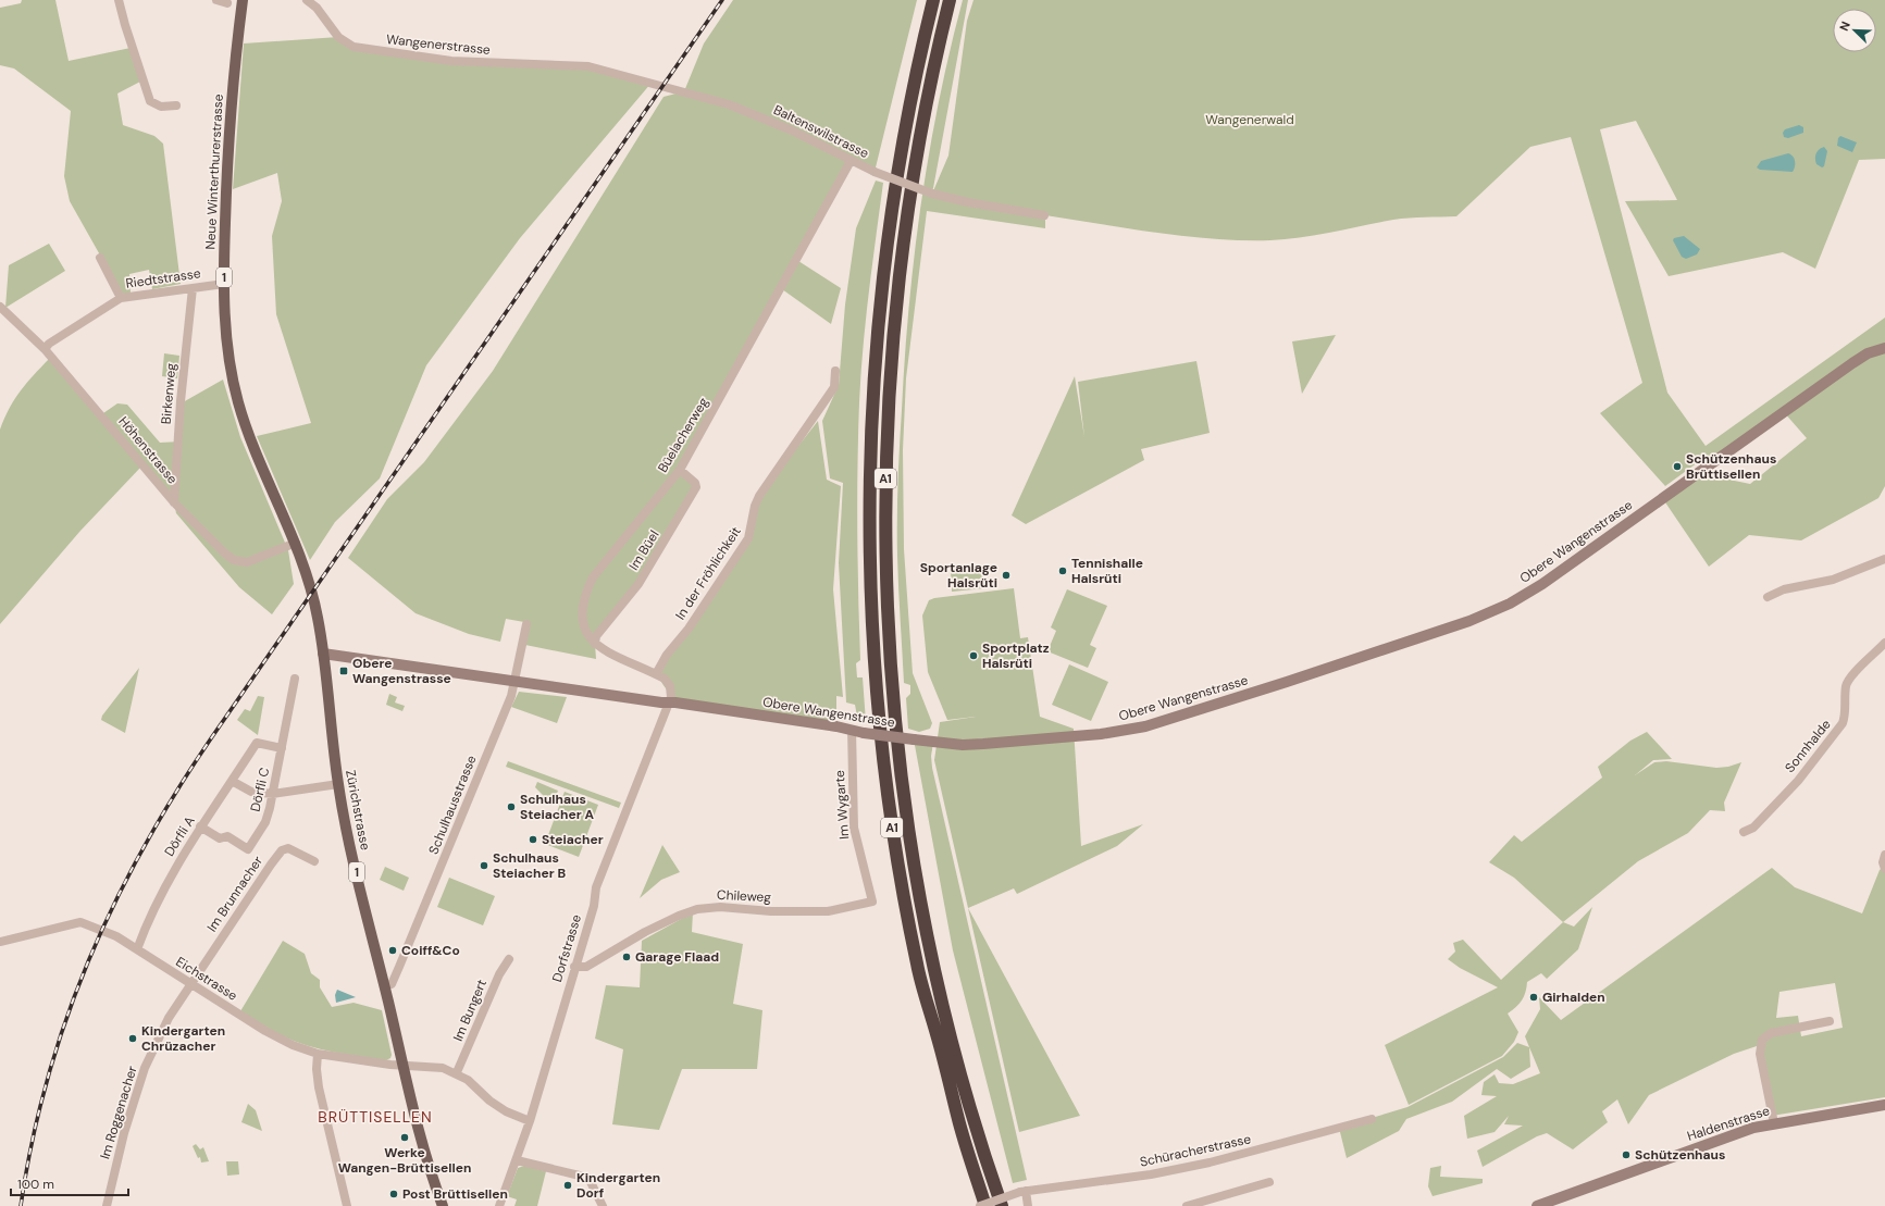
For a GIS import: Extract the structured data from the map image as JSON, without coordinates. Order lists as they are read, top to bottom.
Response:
{
  "streets": {
    "highway": ["A1"],
    "main road": ["Neue Winterthurerstrasse", "1", "Zürichstrasse"],
    "street": [
      "Wangenerstrasse",
      "Baltenswilstrasse",
      "Riedtstrasse",
      "Birkenweg",
      "Büelacherweg",
      "Höhenstrasse",
      "Obere Wangenstrasse",
      "Im Büel",
      "In der Fröhlichkeit",
      "Sonnhalde",
      "Dörfli C",
      "Schulhausstrasse",
      "Im Wygarte",
      "Dörfli A",
      "Im Brunnacher",
      "Chileweg",
      "Dorfstrasse",
      "Eichstrasse",
      "Im Bungert",
      "Im Roggenacher",
      "Haldenstrasse",
      "Schüracherstrasse"
    ]
  },
  "crossings": [
    ["Wangenerstrasse", "Baltenswilstrasse"],
    ["Baltenswilstrasse", "Büelacherweg"],
    ["Neue Winterthurerstrasse", "Riedtstrasse"],
    ["Neue Winterthurerstrasse", "Höhenstrasse"],
    ["Neue Winterthurerstrasse", "Zürichstrasse"],
    ["Riedtstrasse", "Birkenweg"],
    ["Riedtstrasse", "Höhenstrasse"],
    ["Birkenweg", "Höhenstrasse"],
    ["Büelacherweg", "Im Büel"],
    ["Höhenstrasse", "Zürichstrasse"],
    ["Obere Wangenstrasse", "Schulhausstrasse"],
    ["Obere Wangenstrasse", "Im Wygarte"],
    ["Obere Wangenstrasse", "Zürichstrasse"],
    ["Obere Wangenstrasse", "Dorfstrasse"],
    ["Dörfli C", "Dörfli A"],
    ["Schulhausstrasse", "Zürichstrasse"],
    ["Im Wygarte", "Chileweg"],
    ["Zürichstrasse", "Eichstrasse"],
    ["Dörfli A", "Eichstrasse"],
    ["Im Brunnacher", "Eichstrasse"],
    ["Im Brunnacher", "Im Roggenacher"],
    ["Chileweg", "Dorfstrasse"],
    ["Eichstrasse", "Im Bungert"],
    ["Eichstrasse", "Im Roggenacher"]
  ],
  "districts": ["BRÜTTISELLEN"],
  "parks": ["Wangenerwald"],
  "places": {
    "other": [
      "Schützenhaus Brüttisellen",
      "Tennishalle Halsrüti",
      "Sportanlage Halsrüti",
      "Sportplatz Halsrüti",
      "Schulhaus Steiacher A",
      "Steiacher",
      "Schulhaus Steiacher B",
      "Coiff&Co",
      "Garage Flaad",
      "Girhalden",
      "Kindergarten Chrüzacher",
      "Werke Wangen-Brüttisellen",
      "Schützenhaus",
      "Kindergarten Dorf",
      "Post Brüttisellen"
    ],
    "transit": ["Obere Wangenstrasse"]
  },
  "scale_bar": "100 m",
  "north": "top left"
}
